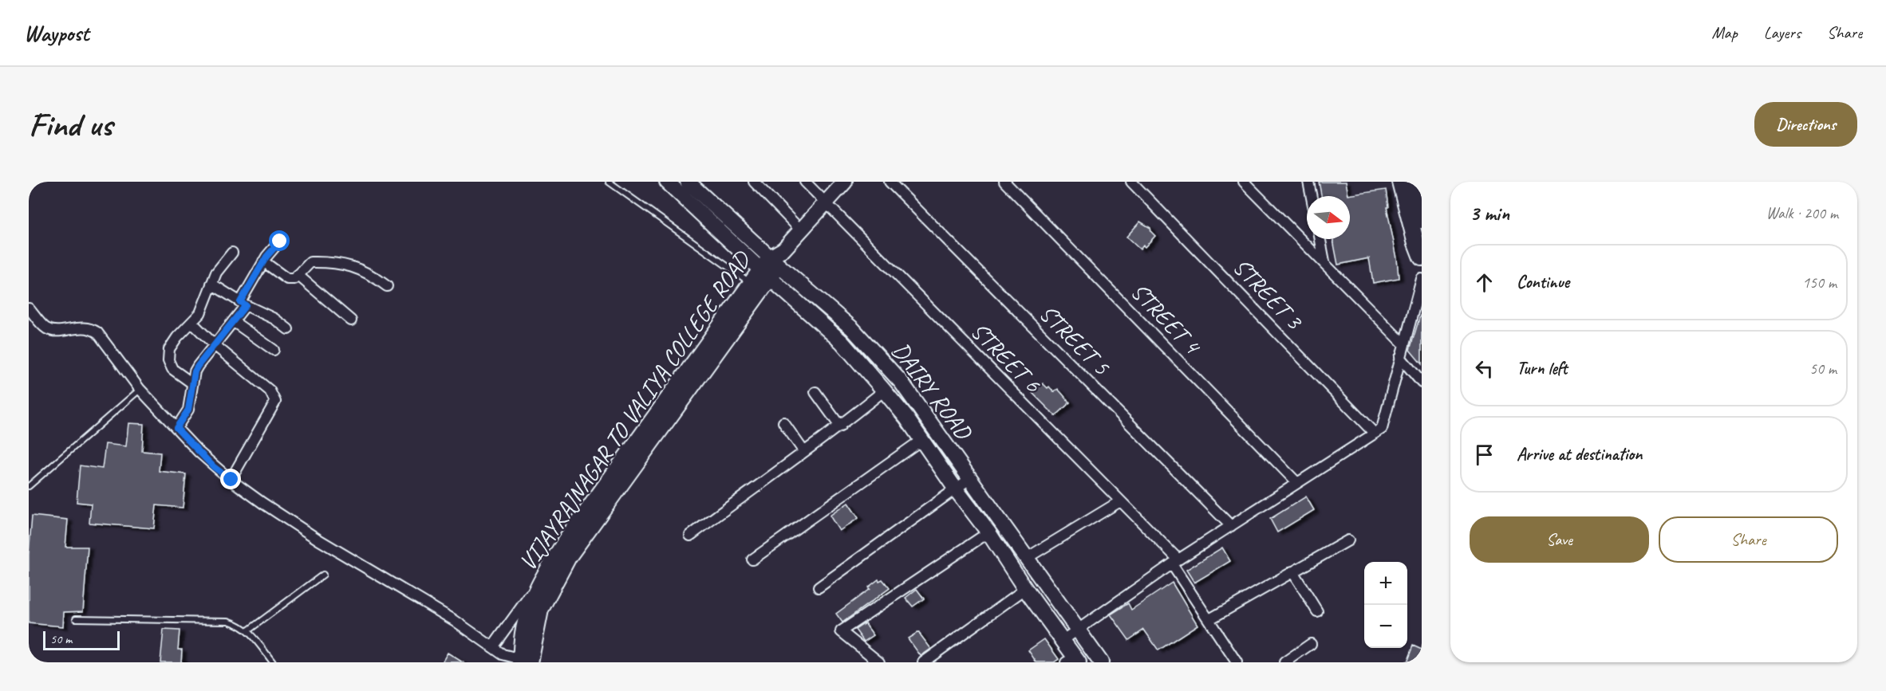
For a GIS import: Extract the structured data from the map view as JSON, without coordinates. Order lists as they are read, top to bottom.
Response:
{
  "streets": {
    "main road": ["DAIRY ROAD", "VIJAYRAJNAGAR TO VALIYA COLLEGE ROAD"],
    "street": [
      "STREET 3",
      "STREET 4",
      "STREET 5",
      "STREET 6"
    ]
  },
  "crossings": [
    ["STREET 6", "VIJAYRAJNAGAR TO VALIYA COLLEGE ROAD"],
    ["DAIRY ROAD", "VIJAYRAJNAGAR TO VALIYA COLLEGE ROAD"]
  ],
  "scale_bar": "50 m",
  "north": "right",
  "page": {
    "header": "Waypost",
    "nav": ["Map", "Layers", "Share"],
    "buttons": [
      "Directions",
      ["Save", "Share"]
    ],
    "title": "Find us",
    "heading": ["3 min", "Walk · 200 m"],
    "list": [
      ["Continue", "150 m"],
      ["Turn left", "50 m"],
      "Arrive at destination"
    ],
    "map_buttons": ["+", "−"],
    "scale": "50 m"
  }
}
